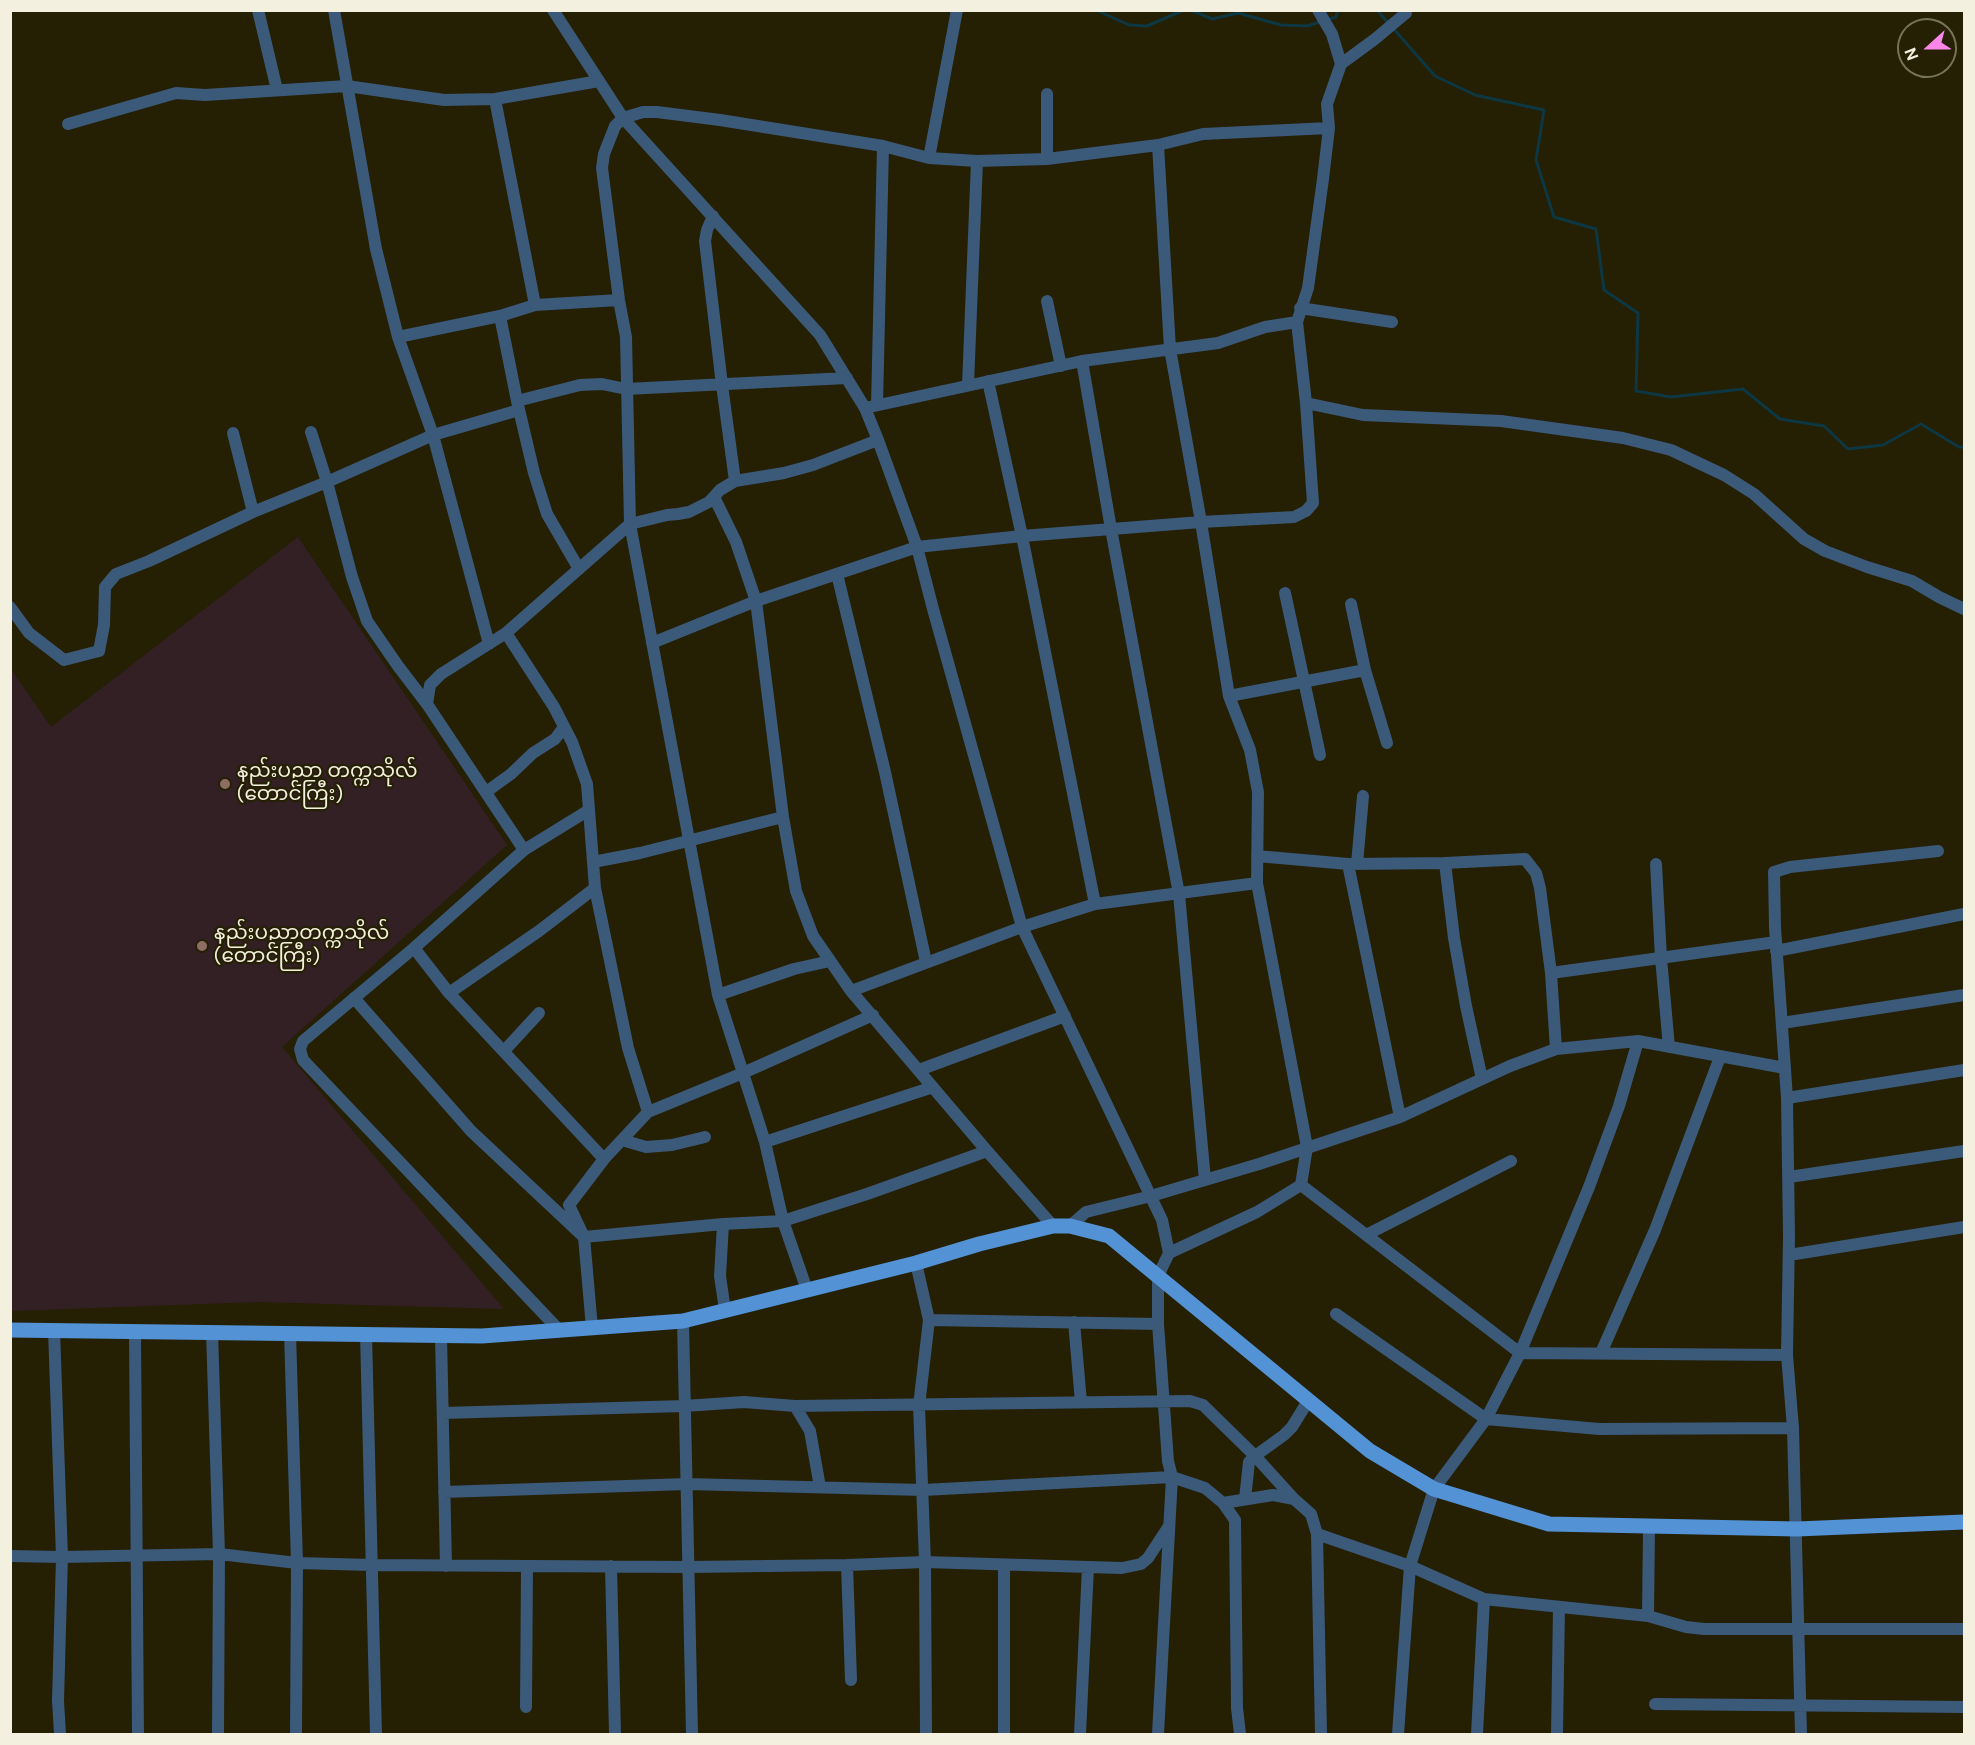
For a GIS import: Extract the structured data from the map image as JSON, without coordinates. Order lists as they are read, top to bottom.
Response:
{
  "places": ["နည်းပညာ တက္ကသိုလ် (တောင်ကြီး)", "နည်းပညာတက္ကသိုလ် (တောင်ကြီး)"],
  "north": "left"
}
